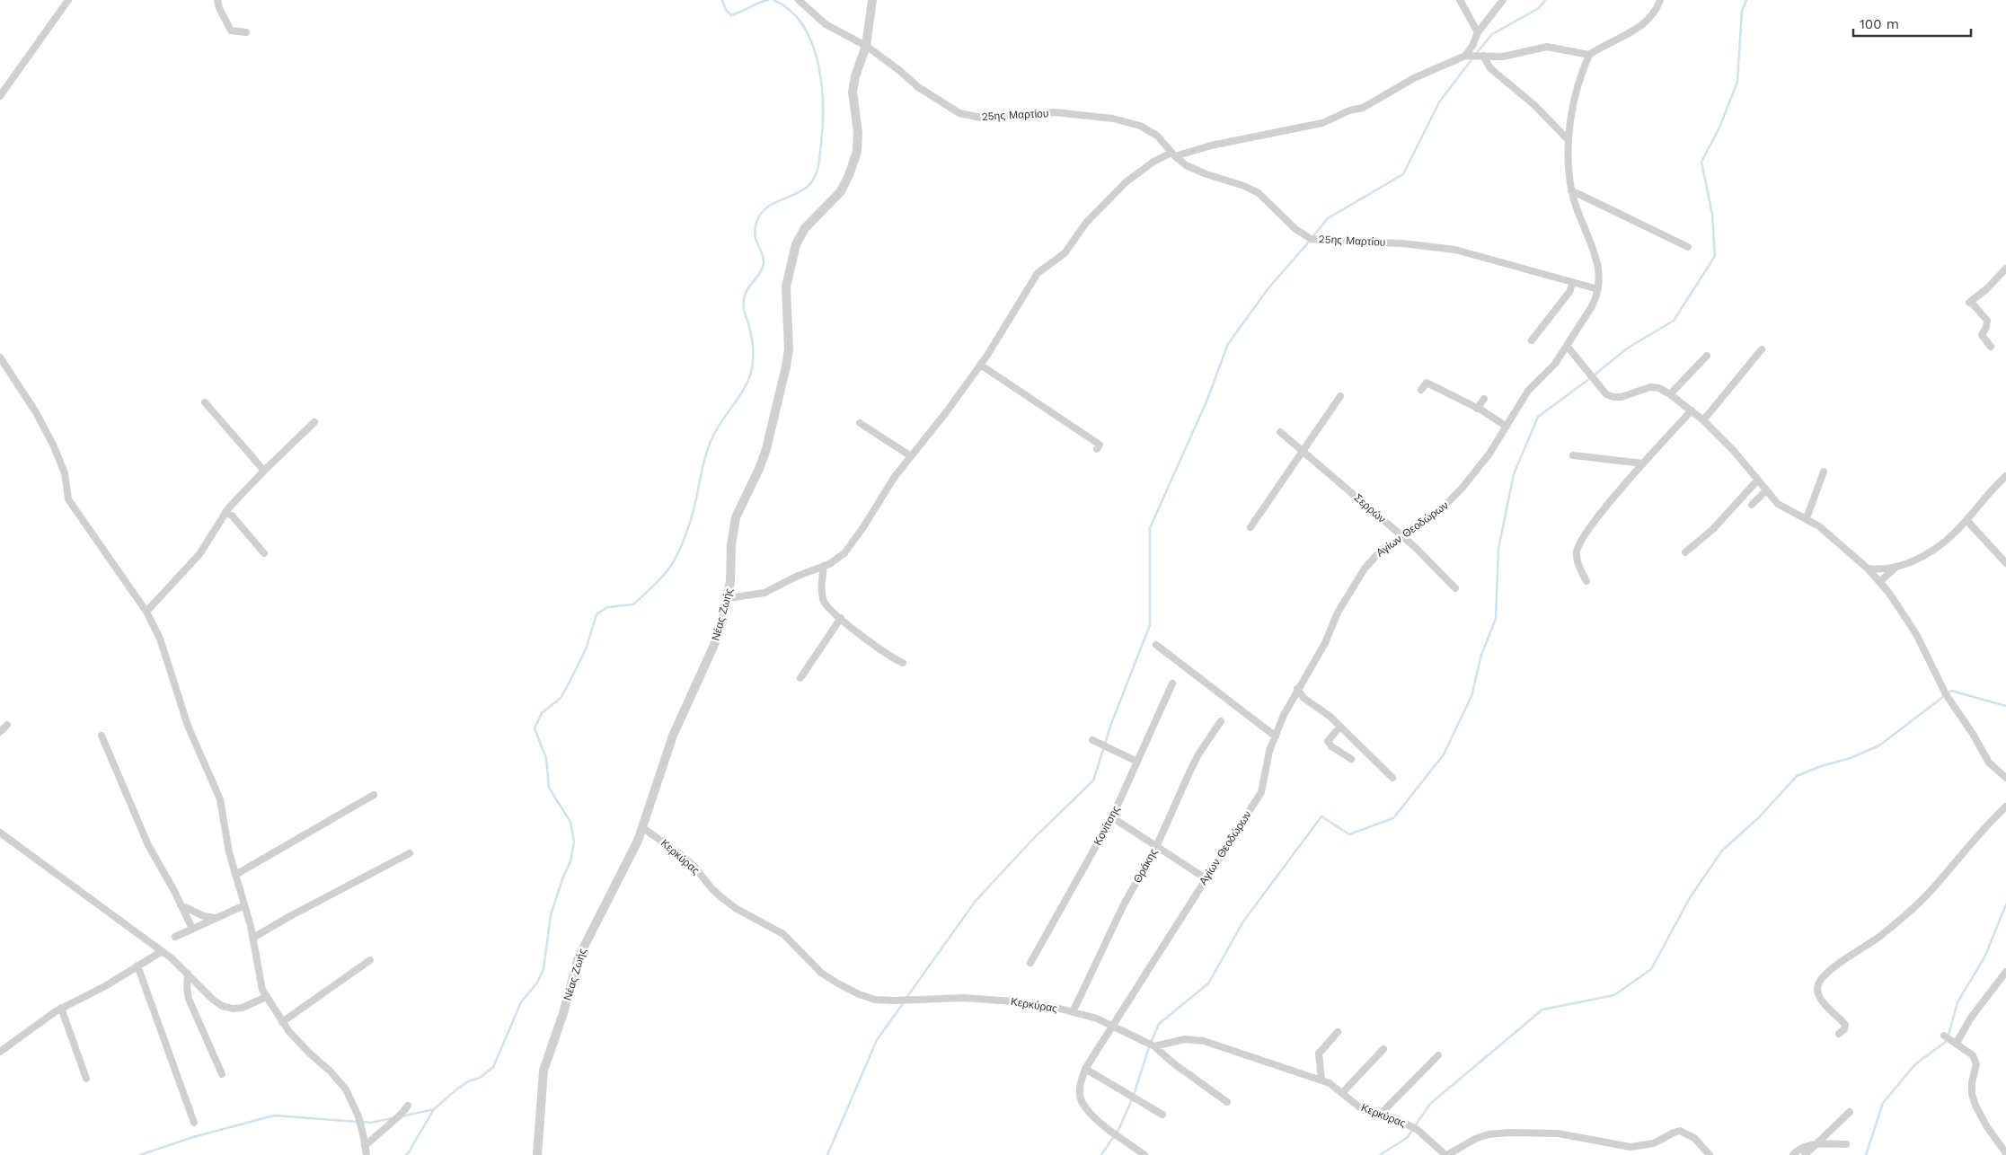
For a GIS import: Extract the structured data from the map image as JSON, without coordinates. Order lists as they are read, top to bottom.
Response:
{
  "streets": {
    "street": [
      "25ης Μαρτίου",
      "Σερρών",
      "Αγίων Θεοδώρων",
      "Νέας Ζωής",
      "Κονίτσης",
      "Κερκύρας",
      "Θράκης"
    ]
  },
  "crossings": [
    ["25ης Μαρτίου", "Αγίων Θεοδώρων"],
    ["25ης Μαρτίου", "Νέας Ζωής"],
    ["Σερρών", "Αγίων Θεοδώρων"],
    ["Αγίων Θεοδώρων", "Κερκύρας"],
    ["Νέας Ζωής", "Κερκύρας"],
    ["Κερκύρας", "Θράκης"]
  ],
  "scale_bar": "100 m"
}
